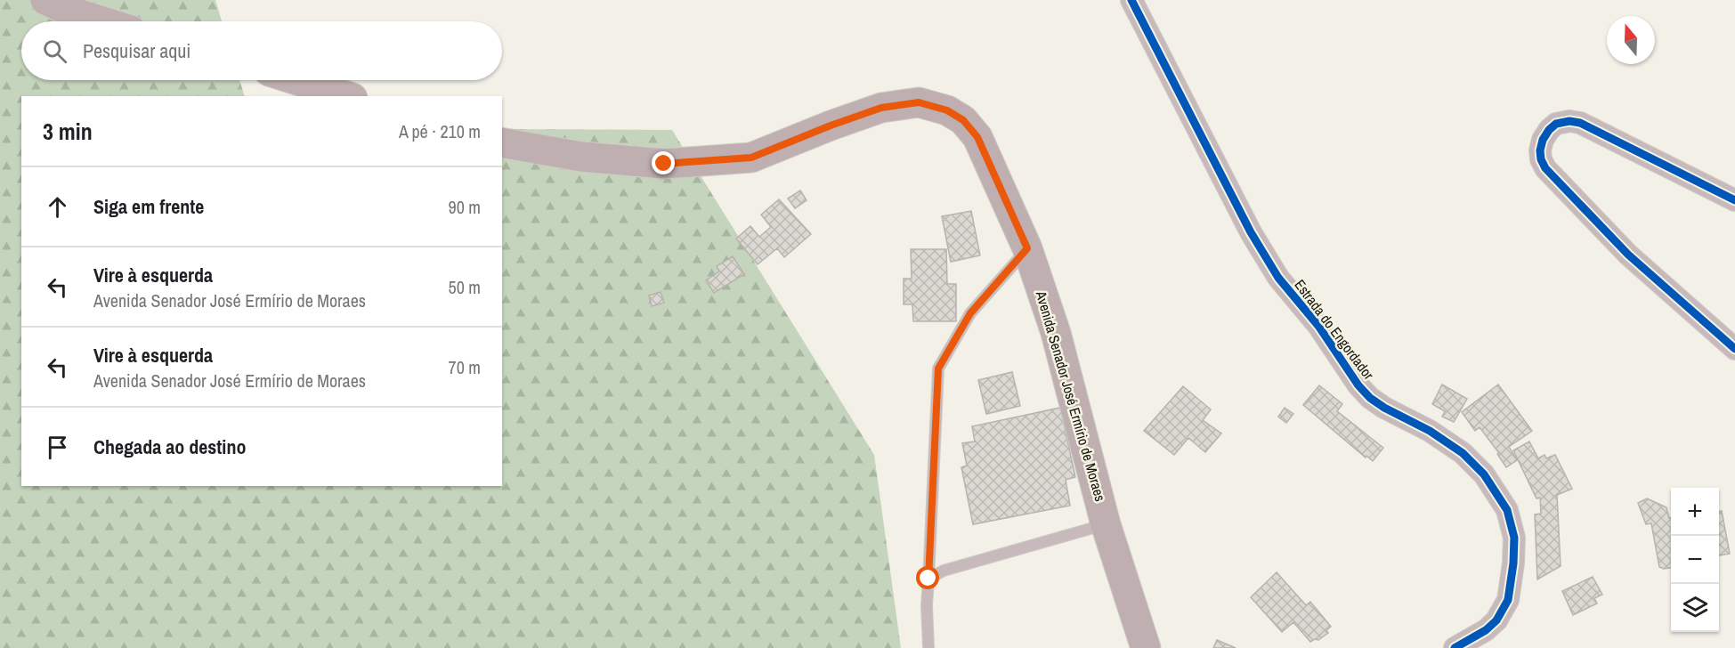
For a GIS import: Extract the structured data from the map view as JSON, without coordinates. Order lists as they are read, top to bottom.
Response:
{
  "streets": {
    "main road": ["Avenida Senador José Ermírio de Moraes"],
    "street": ["Estrada do Engordador"]
  },
  "north": "top",
  "page": {
    "search": "Pesquisar aqui",
    "heading": ["3 min", "A pé · 210 m"],
    "list": [
      ["Siga em frente", "90 m"],
      ["Vire à esquerda", "Avenida Senador José Ermírio de Moraes", "50 m"],
      ["Vire à esquerda", "Avenida Senador José Ermírio de Moraes", "70 m"],
      "Chegada ao destino"
    ],
    "map_buttons": ["+", "−"]
  }
}
